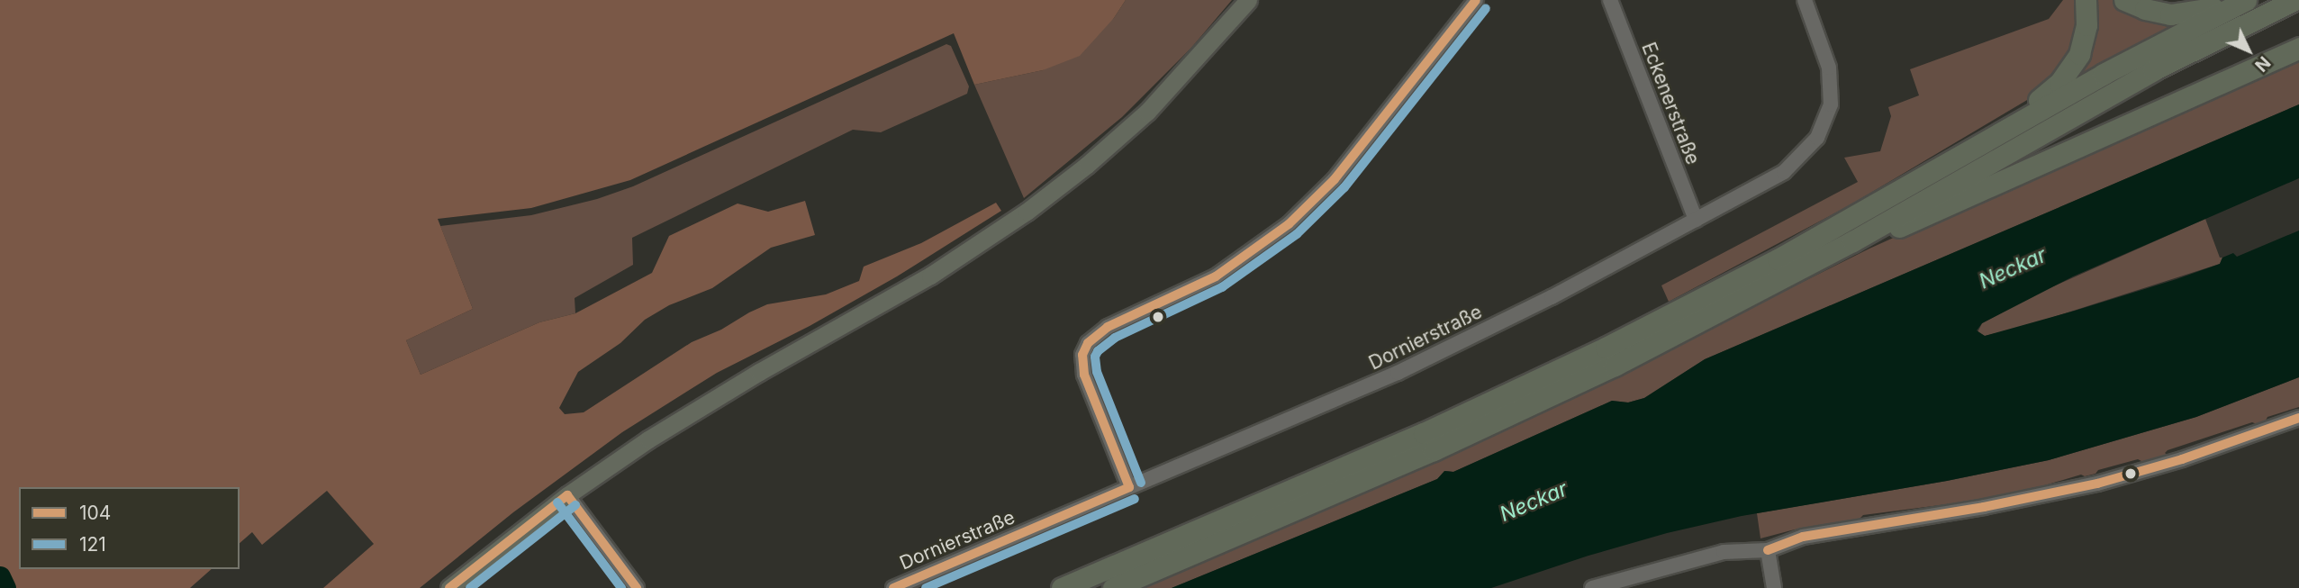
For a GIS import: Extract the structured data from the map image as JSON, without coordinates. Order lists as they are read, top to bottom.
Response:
{
  "streets": {
    "street": ["Eckenerstraße", "Dornierstraße"]
  },
  "crossings": [
    ["Eckenerstraße", "Dornierstraße"]
  ],
  "water": ["Neckar"],
  "lines": ["transit line 104", "transit line 121"],
  "legend": ["104", "121"],
  "north": "bottom right"
}
